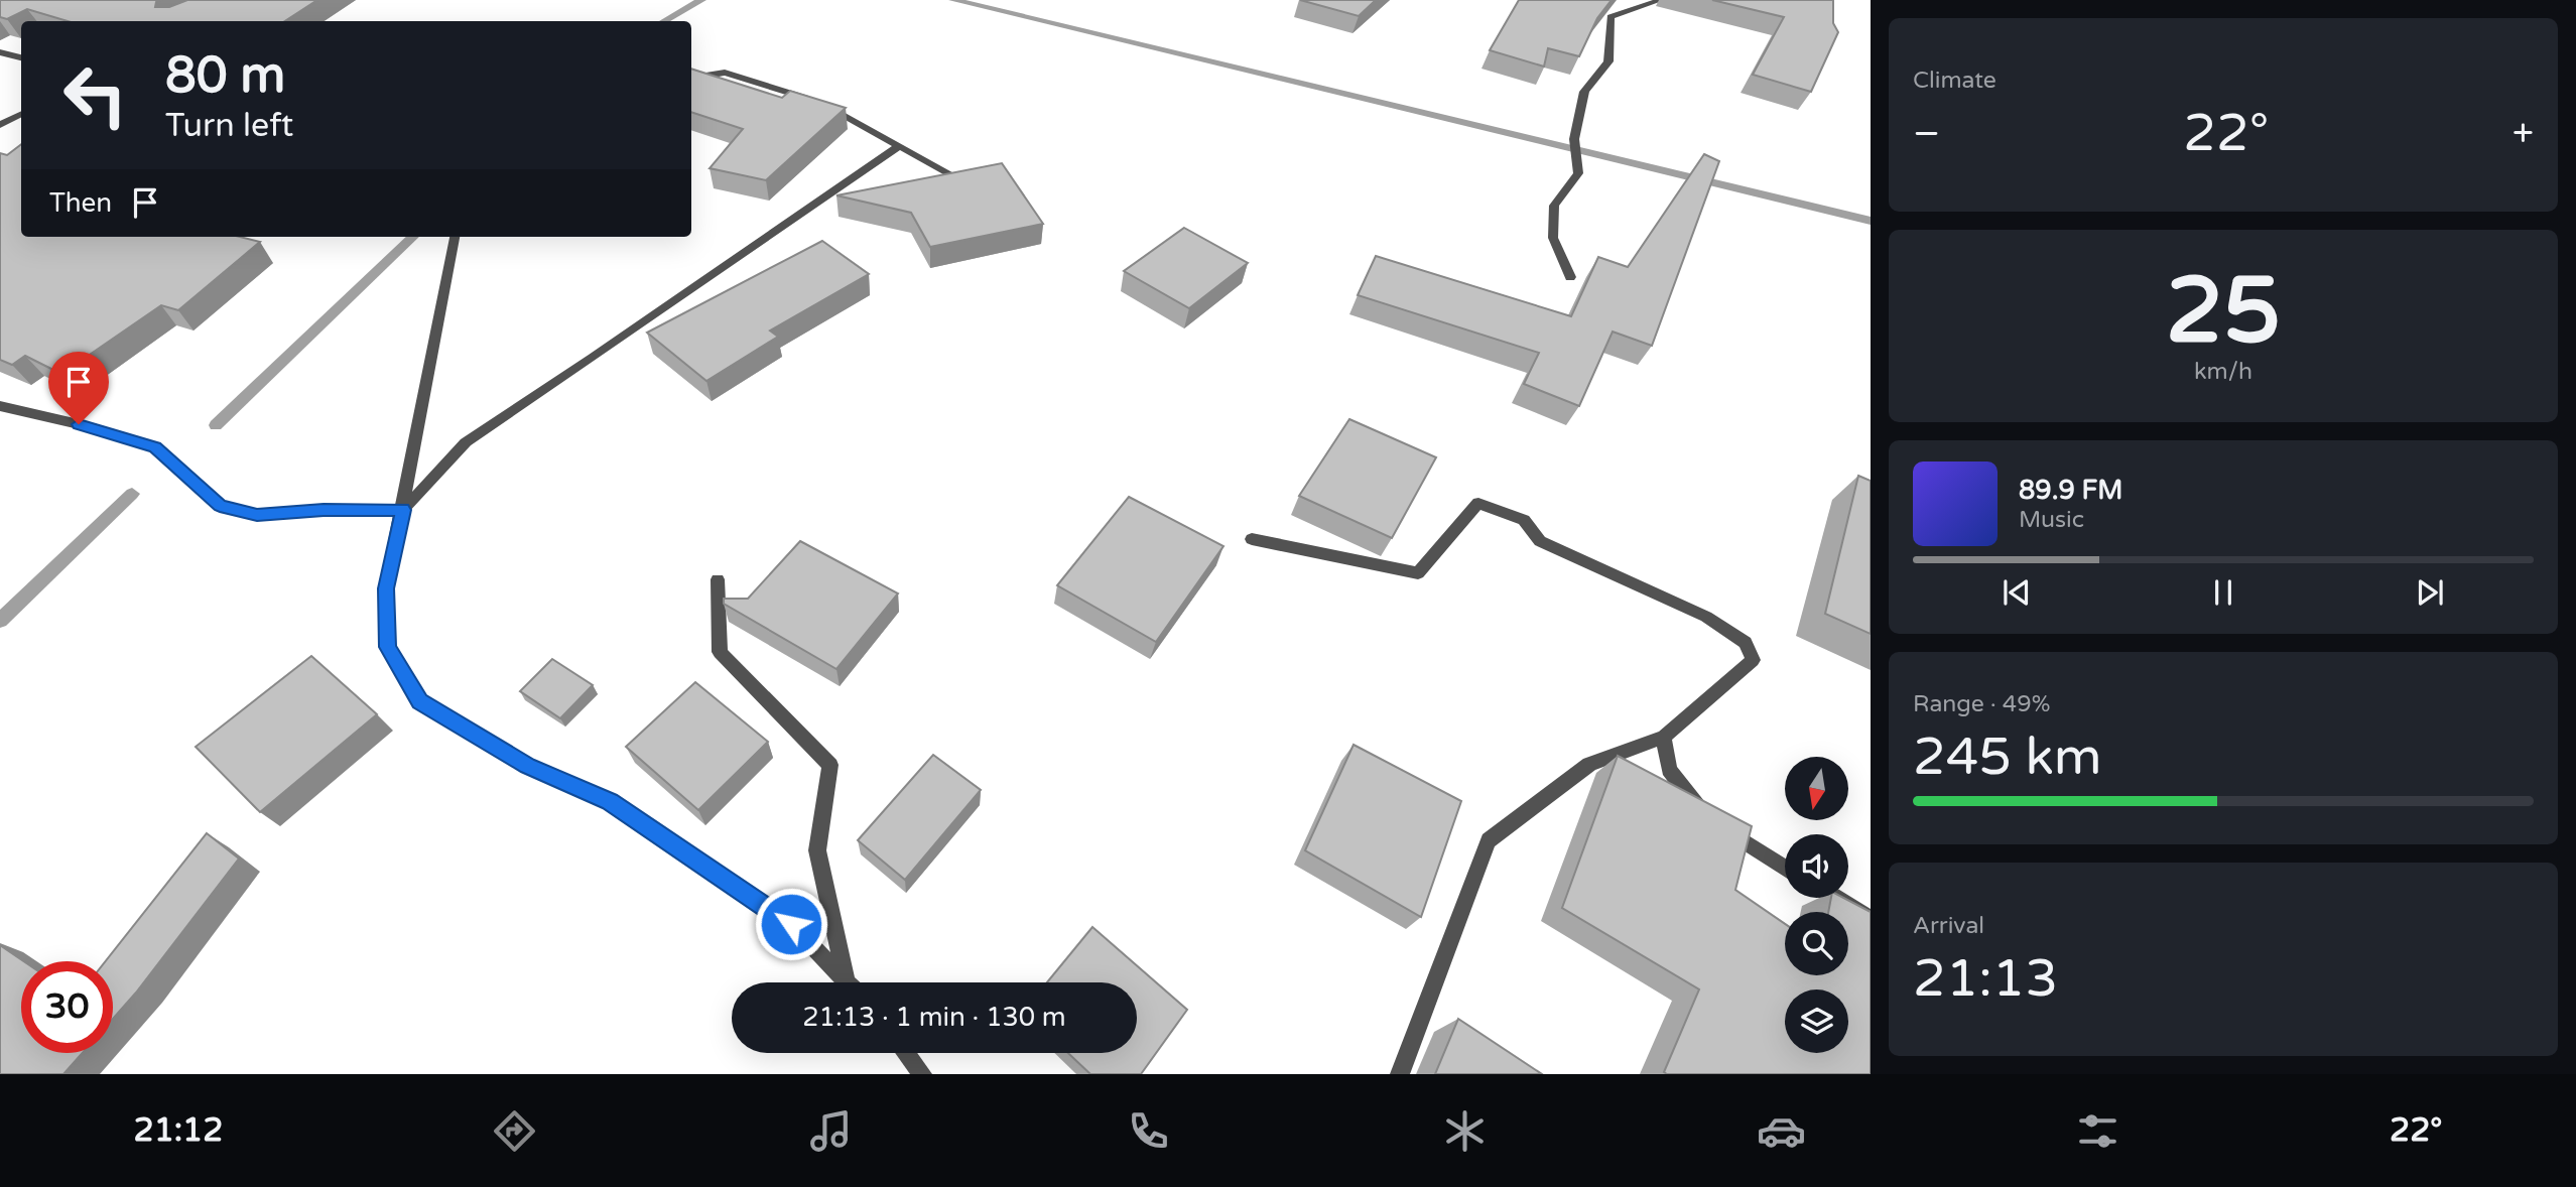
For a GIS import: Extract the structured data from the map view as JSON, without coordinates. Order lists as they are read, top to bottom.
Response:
{
  "north": "bottom",
  "page": {
    "tile": [
      "Climate",
      ["25", "km/h"],
      ["Range · 49%", "245 km"],
      ["Arrival", "21:13"]
    ],
    "turn": ["80 m", "Turn left"],
    "heat": ["−", "22°", "+"],
    "then": "Then",
    "song": ["89.9 FM", "Music"],
    "limit": "30",
    "trip": "21:13 · 1 min · 130 m",
    "tabs": ["21:12", "22°"]
  }
}
